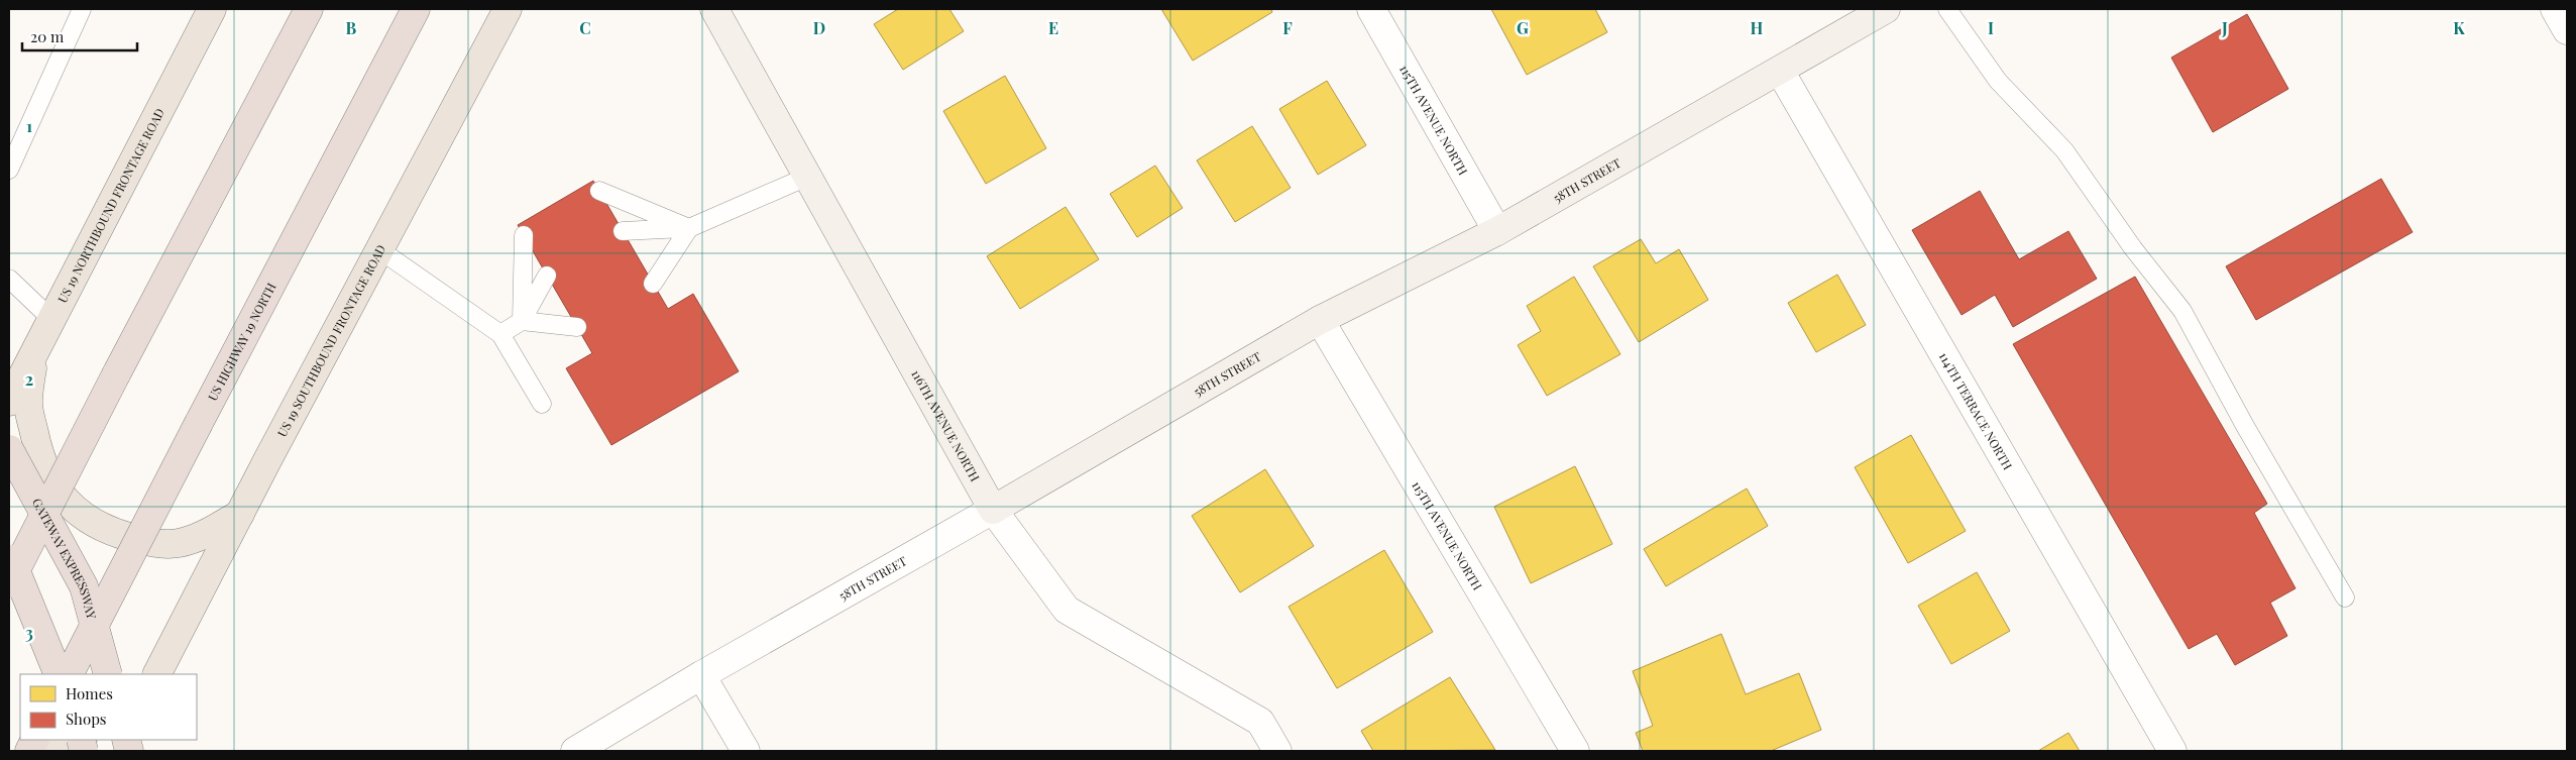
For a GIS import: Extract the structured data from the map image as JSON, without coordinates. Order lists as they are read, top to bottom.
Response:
{
  "streets": {
    "highway": ["US HIGHWAY 19 NORTH", "GATEWAY EXPRESSWAY"],
    "main road": ["US 19 NORTHBOUND FRONTAGE ROAD", "US 19 SOUTHBOUND FRONTAGE ROAD"],
    "street": [
      "115TH AVENUE NORTH",
      "58TH STREET",
      "114TH TERRACE NORTH",
      "116TH AVENUE NORTH"
    ]
  },
  "crossings": [
    ["115TH AVENUE NORTH", "58TH STREET"],
    ["58TH STREET", "114TH TERRACE NORTH"],
    ["58TH STREET", "116TH AVENUE NORTH"]
  ],
  "legend": ["Homes", "Shops"],
  "scale_bar": "20 m",
  "grid": {
    "columns": [
      "B",
      "C",
      "D",
      "E",
      "F",
      "G",
      "H",
      "I",
      "J",
      "K"
    ],
    "rows": ["1", "2", "3"]
  }
}
